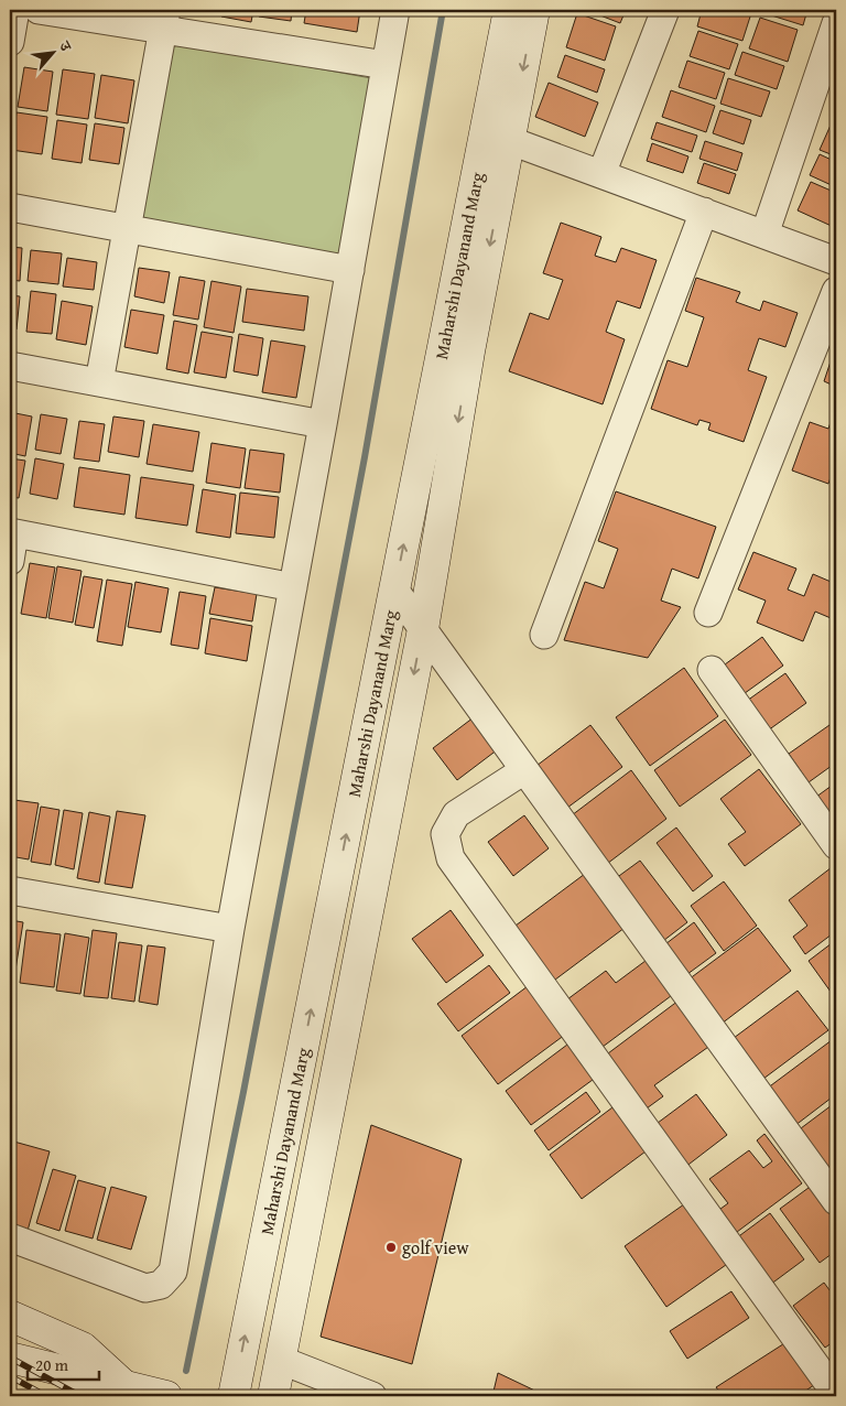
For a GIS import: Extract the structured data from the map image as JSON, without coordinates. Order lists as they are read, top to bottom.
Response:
{
  "streets": {
    "street": ["Maharshi Dayanand Marg"]
  },
  "places": ["golf view"],
  "scale_bar": "20 m",
  "north": "top right"
}
